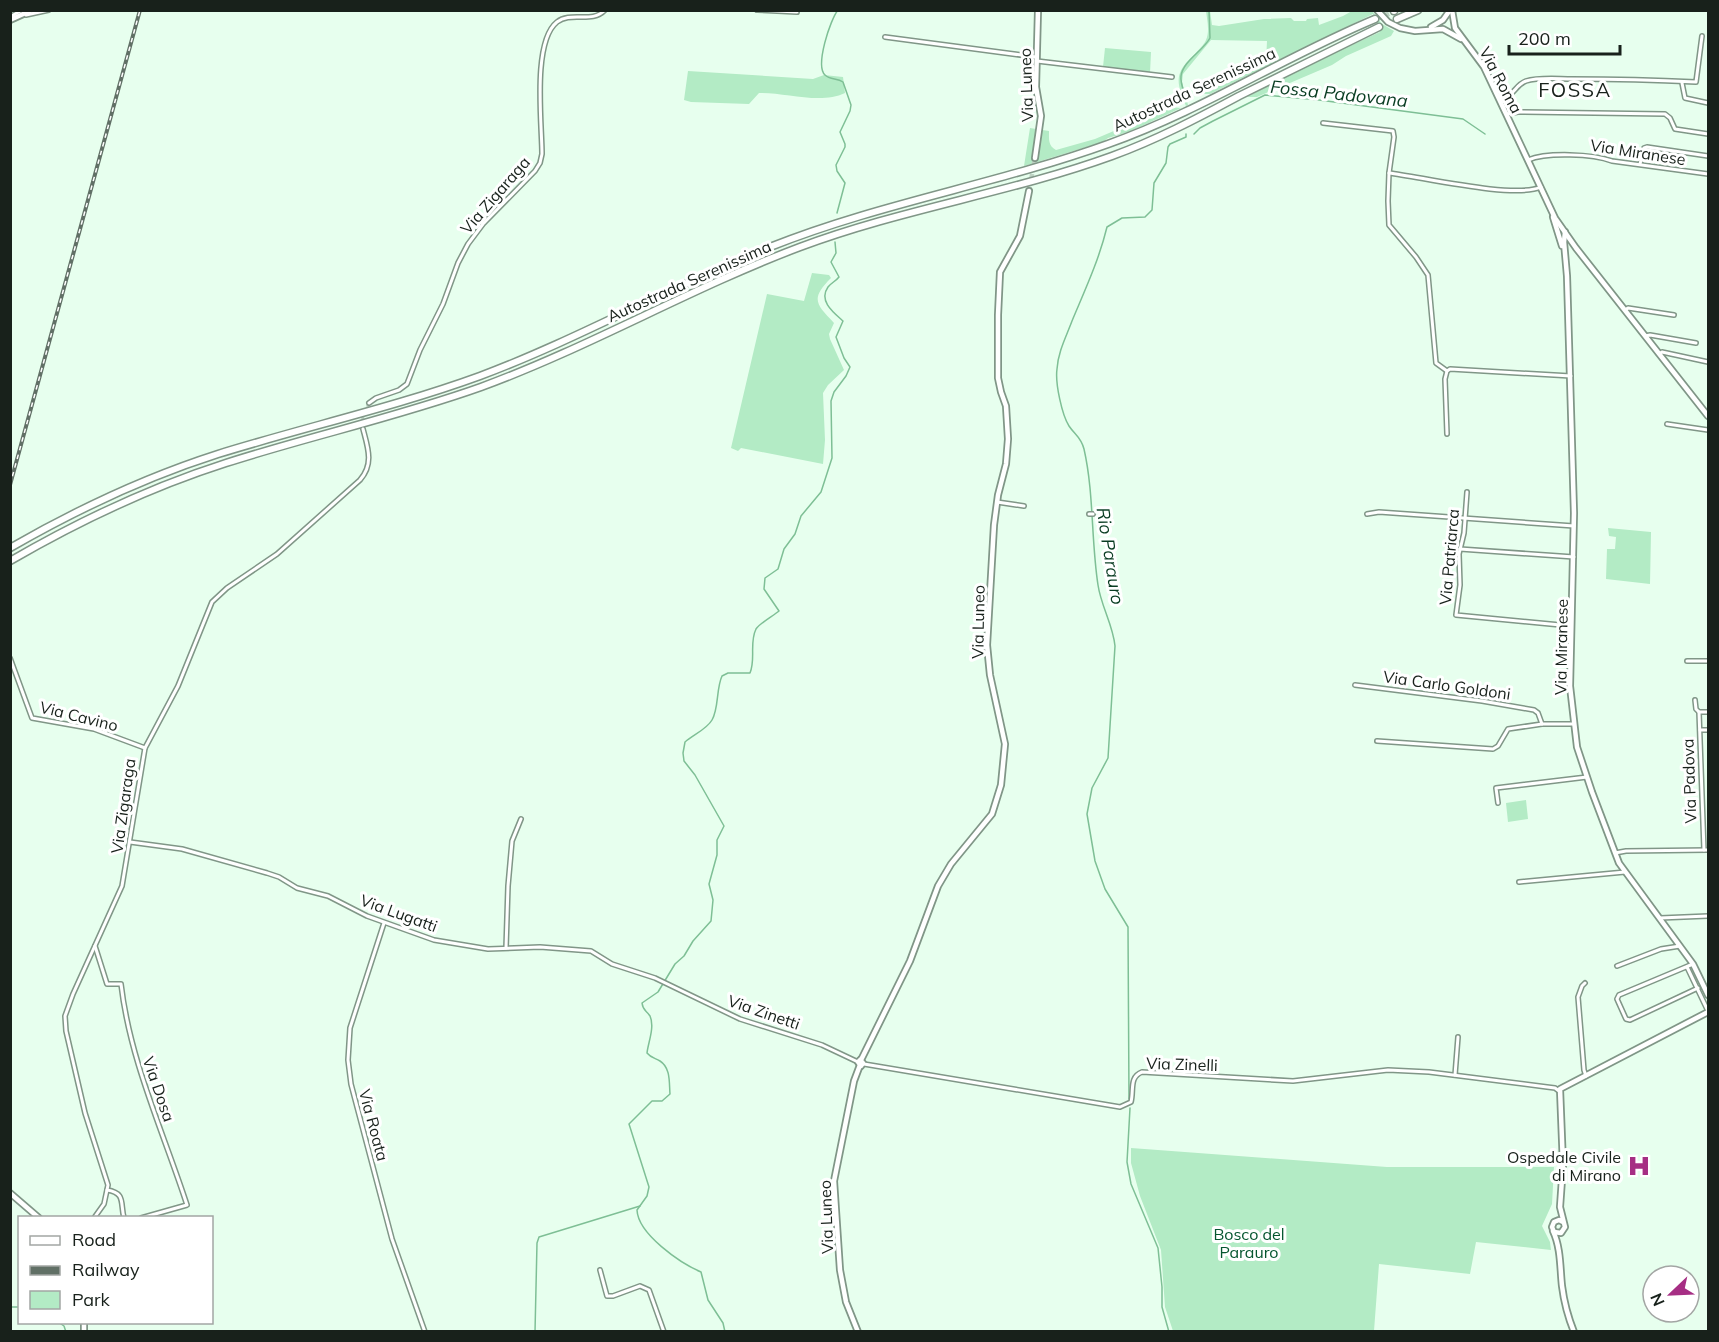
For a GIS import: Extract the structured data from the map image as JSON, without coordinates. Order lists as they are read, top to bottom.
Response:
{
  "streets": {
    "highway": ["Autostrada Serenissima"],
    "main road": ["Via Roma", "Via Luneo", "Via Miranese"],
    "street": [
      "Via Zigaraga",
      "Via Patriarca",
      "Via Carlo Goldoni",
      "Via Cavino",
      "Via Padova",
      "Via Lugatti",
      "Via Zinetti",
      "Via Zinelli",
      "Via Dosa",
      "Via Roata"
    ]
  },
  "crossings": [
    ["Via Roma", "Via Miranese"],
    ["Via Luneo", "Via Zinetti"],
    ["Via Luneo", "Via Zinelli"],
    ["Via Miranese", "Via Patriarca"],
    ["Via Zigaraga", "Via Cavino"],
    ["Via Zigaraga", "Via Lugatti"],
    ["Via Zigaraga", "Via Dosa"],
    ["Via Lugatti", "Via Zinetti"],
    ["Via Lugatti", "Via Roata"],
    ["Via Zinetti", "Via Zinelli"]
  ],
  "districts": ["FOSSA"],
  "water": ["Fossa Padovana", "Rio Parauro"],
  "parks": ["Bosco del Parauro"],
  "places": {
    "hospital": ["Ospedale Civile di Mirano"]
  },
  "legend": ["Road", "Railway", "Park"],
  "scale_bar": "200 m",
  "north": "bottom left"
}
